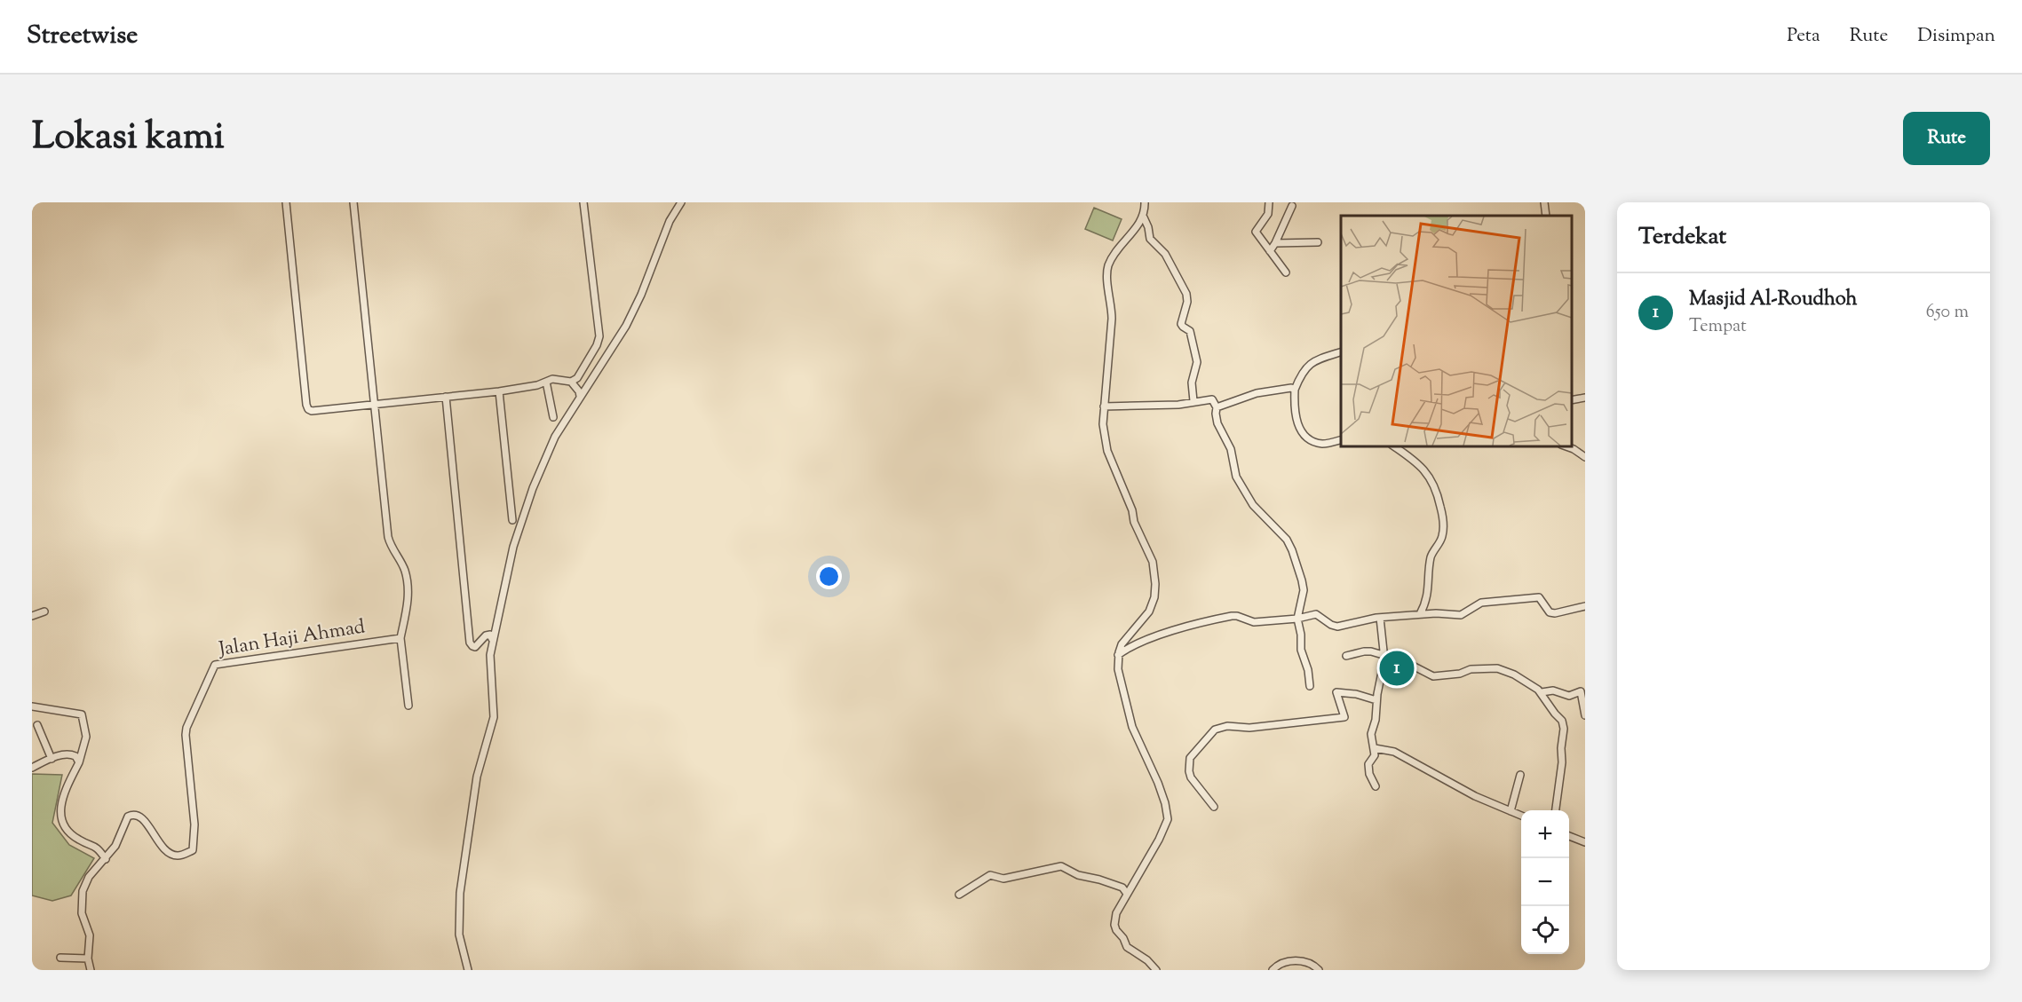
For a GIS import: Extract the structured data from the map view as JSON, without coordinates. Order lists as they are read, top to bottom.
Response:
{
  "streets": {
    "street": ["Jalan Haji Ahmad"]
  },
  "page": {
    "header": "Streetwise",
    "nav": ["Peta", "Rute", "Disimpan"],
    "title": "Lokasi kami",
    "buttons": "Rute",
    "heading": "Terdekat",
    "list": [
      {
        "mark": "1",
        "name": "Masjid Al-Roudhoh",
        "note": "Tempat",
        "value": "650 m"
      }
    ],
    "pins": "1",
    "map_buttons": ["+", "−"]
  }
}
